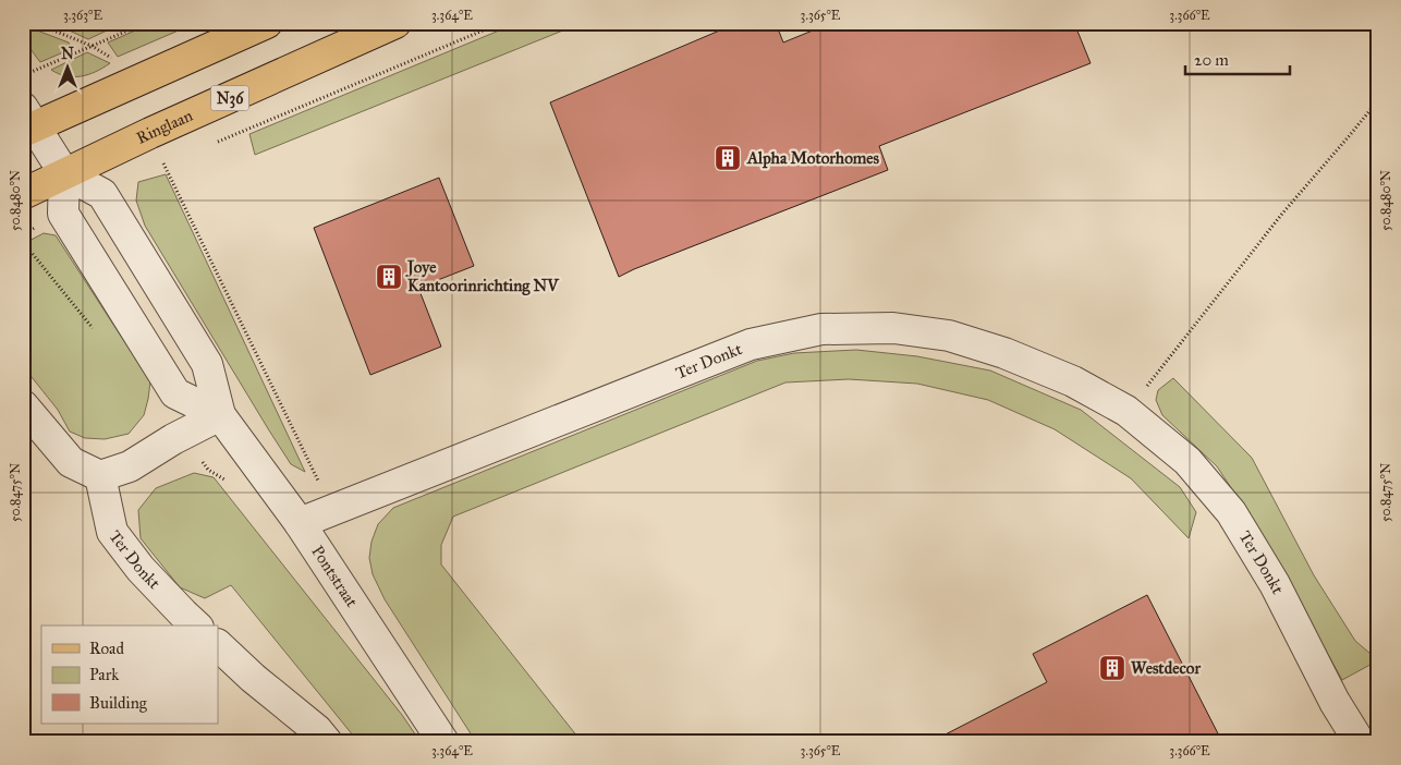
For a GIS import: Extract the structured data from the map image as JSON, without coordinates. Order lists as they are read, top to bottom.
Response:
{
  "streets": {
    "main road": ["N36", "Ringlaan"],
    "street": ["Ter Donkt", "Pontstraat"]
  },
  "crossings": [
    ["Ringlaan", "Pontstraat"],
    ["Ter Donkt", "Pontstraat"]
  ],
  "places": {
    "building": ["Alpha Motorhomes", "Joye Kantoorinrichting NV", "Westdecor"]
  },
  "legend": ["Road", "Park", "Building"],
  "scale_bar": "20 m",
  "north": "top",
  "coordinates": [
    "3.363°E",
    "3.364°E",
    "3.365°E",
    "3.366°E",
    "50.8480°N",
    "50.8475°N"
  ]
}
